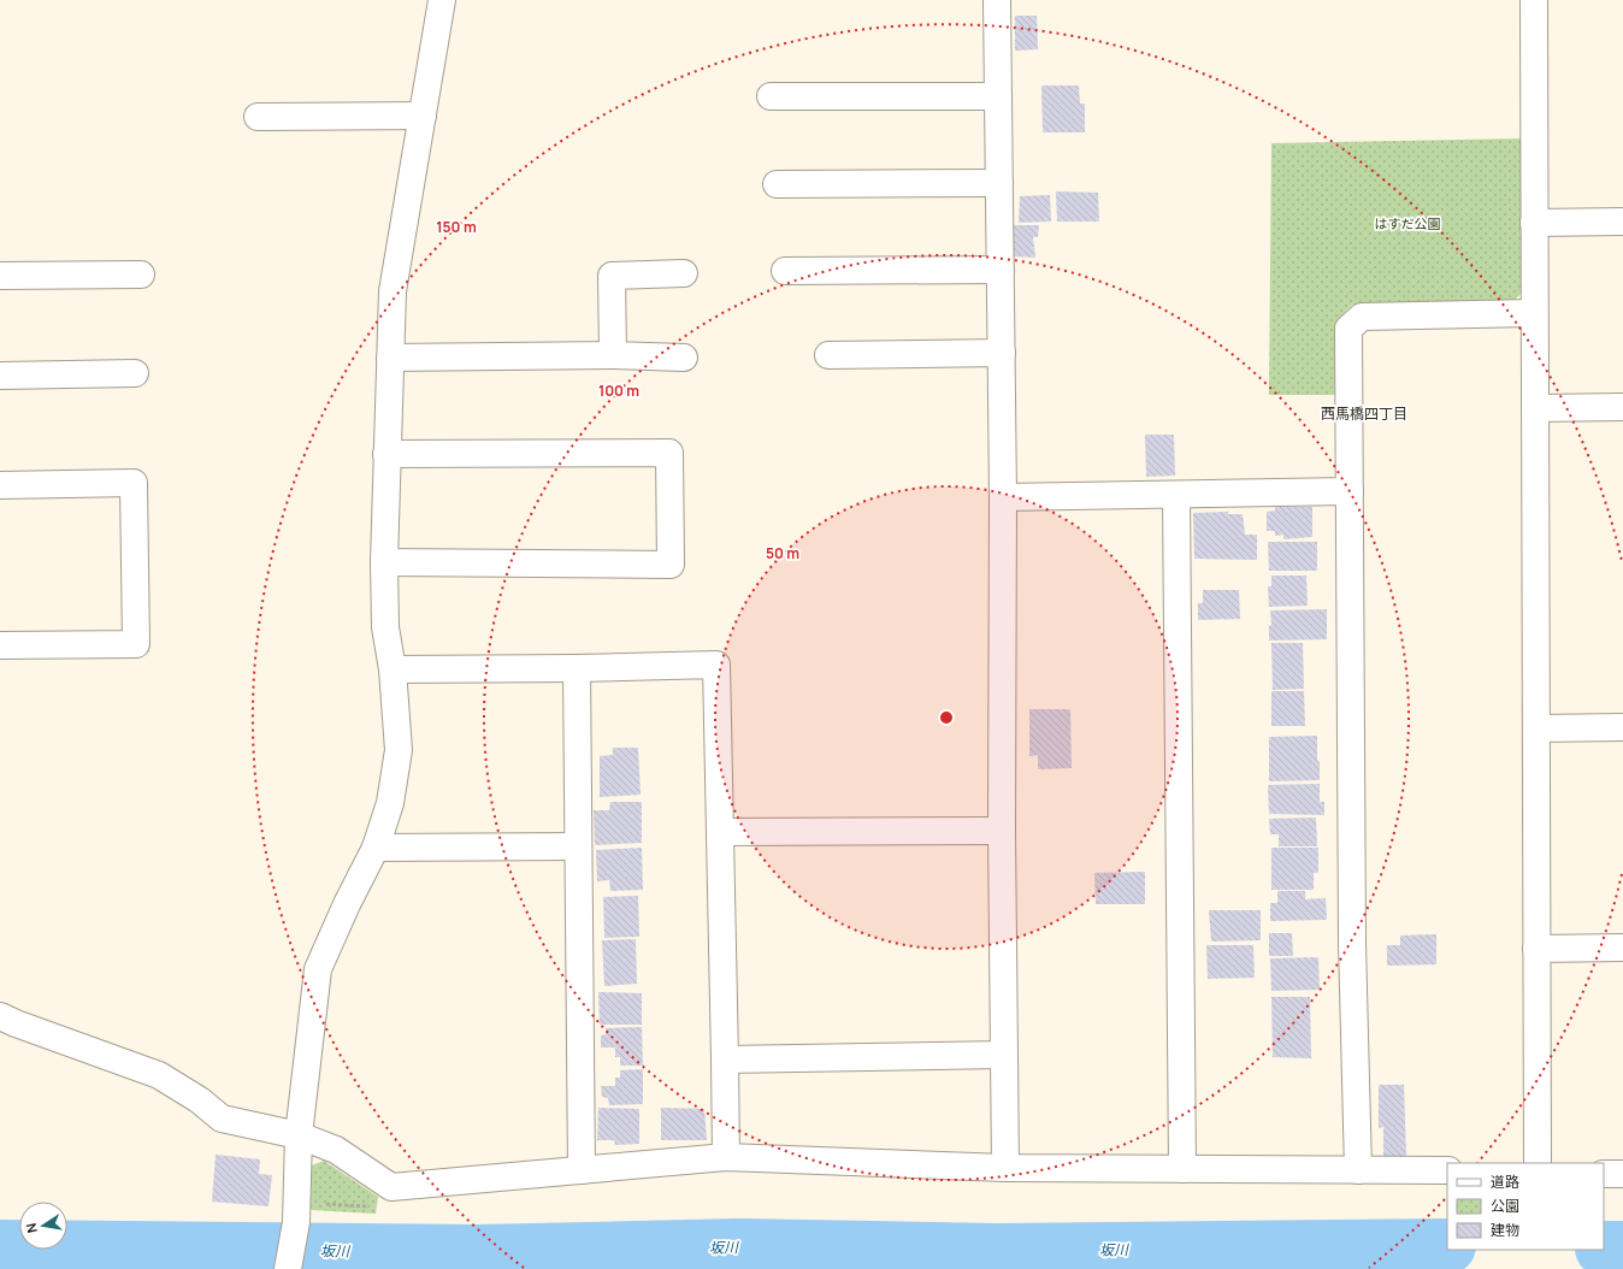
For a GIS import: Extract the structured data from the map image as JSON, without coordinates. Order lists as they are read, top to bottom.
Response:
{
  "districts": ["西馬橋四丁目"],
  "water": ["坂川"],
  "parks": ["はすだ公園"],
  "legend": ["道路", "公園", "建物"],
  "north": "left",
  "rings": ["150 m", "100 m", "50 m"]
}
